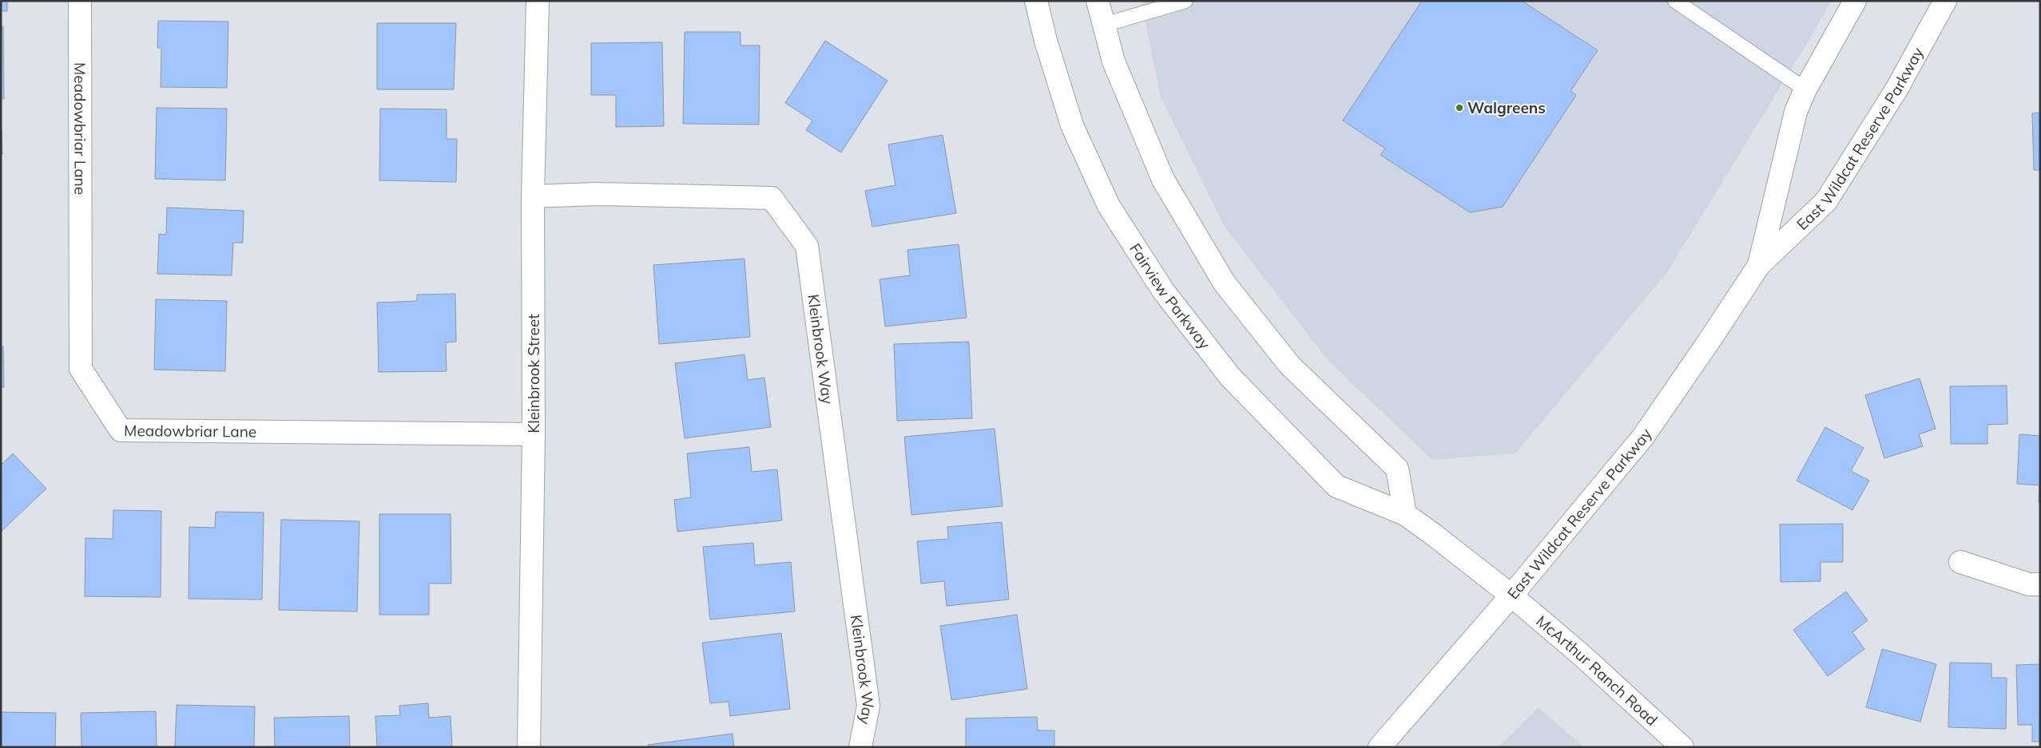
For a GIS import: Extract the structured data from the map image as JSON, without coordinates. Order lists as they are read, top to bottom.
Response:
{
  "streets": {
    "main road": [
      "Meadowbriar Lane",
      "East Wildcat Reserve Parkway",
      "Fairview Parkway",
      "Kleinbrook Way",
      "Kleinbrook Street",
      "McArthur Ranch Road"
    ]
  },
  "crossings": [
    ["Meadowbriar Lane", "Kleinbrook Street"],
    ["East Wildcat Reserve Parkway", "Fairview Parkway"],
    ["East Wildcat Reserve Parkway", "McArthur Ranch Road"],
    ["Fairview Parkway", "McArthur Ranch Road"],
    ["Kleinbrook Way", "Kleinbrook Street"]
  ],
  "places": ["Walgreens"]
}
